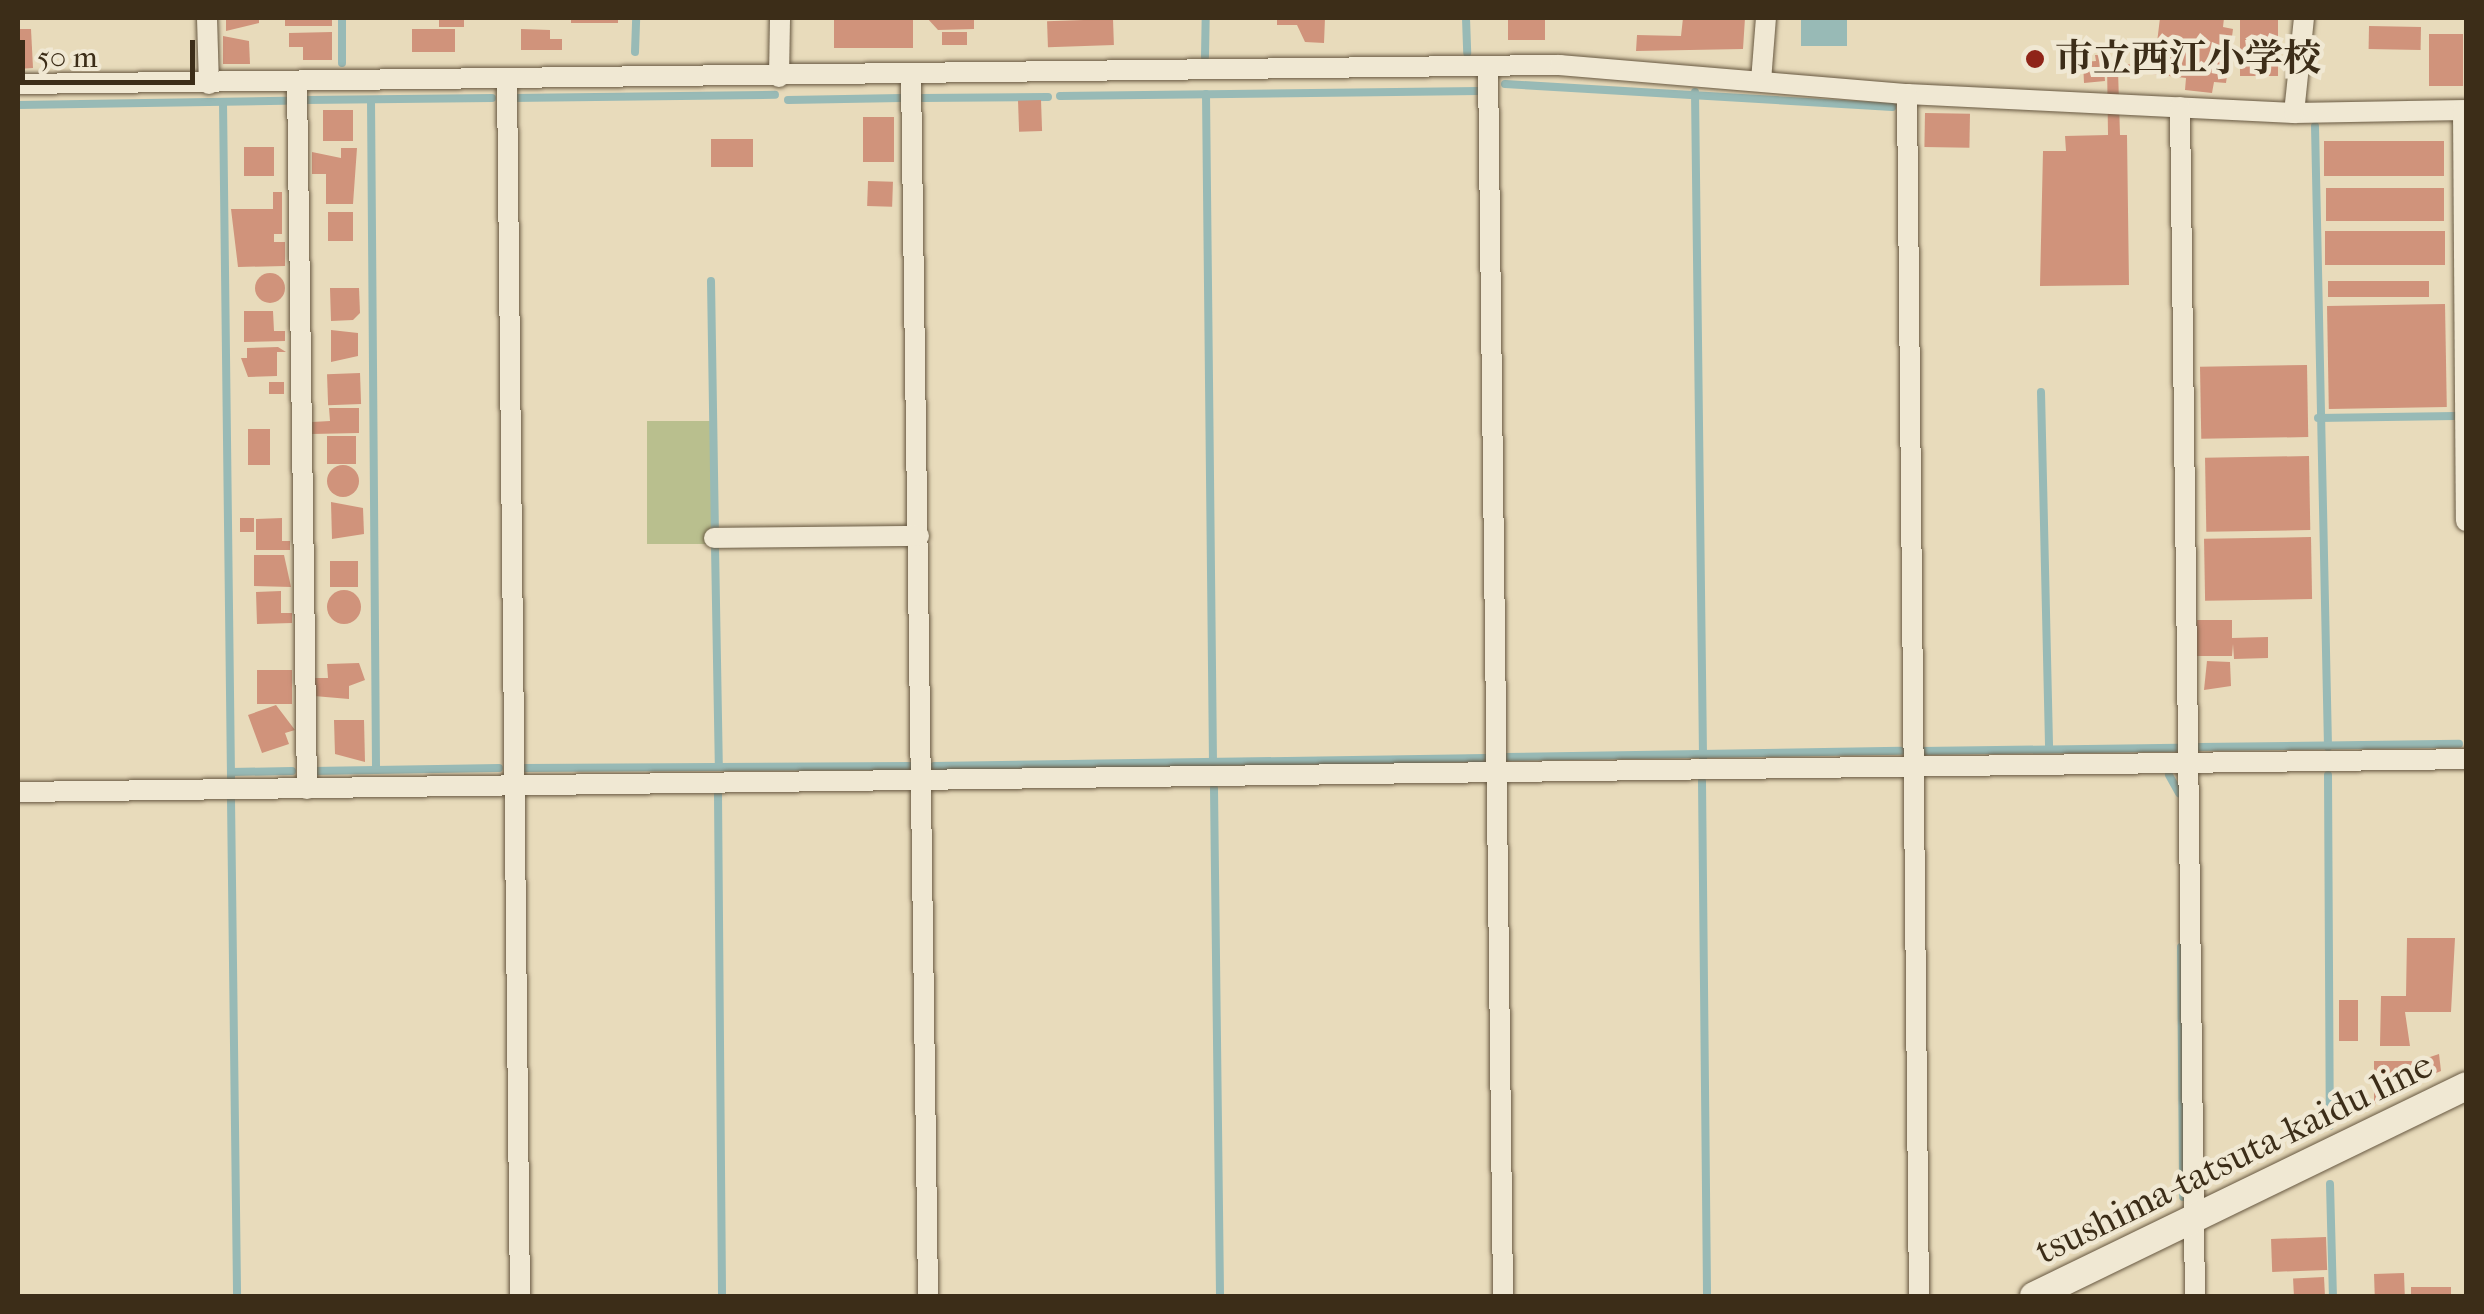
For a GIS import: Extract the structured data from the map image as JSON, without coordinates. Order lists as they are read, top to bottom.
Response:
{
  "streets": {
    "main road": ["tsushima-tatsuta-kaidu line"]
  },
  "places": ["市立西江小学校"],
  "scale_bar": "50 m"
}
